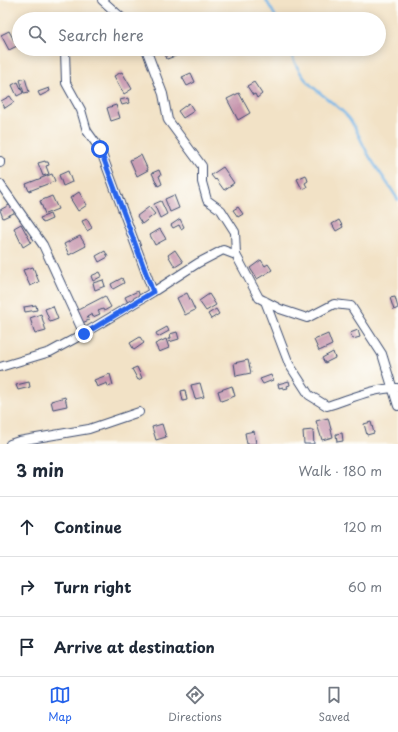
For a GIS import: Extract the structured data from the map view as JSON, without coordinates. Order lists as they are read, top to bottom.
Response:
{
  "page": {
    "search": "Search here",
    "heading": ["3 min", "Walk · 180 m"],
    "list": [
      ["Continue", "120 m"],
      ["Turn right", "60 m"],
      "Arrive at destination"
    ],
    "nav": ["Map", "Directions", "Saved"]
  }
}
